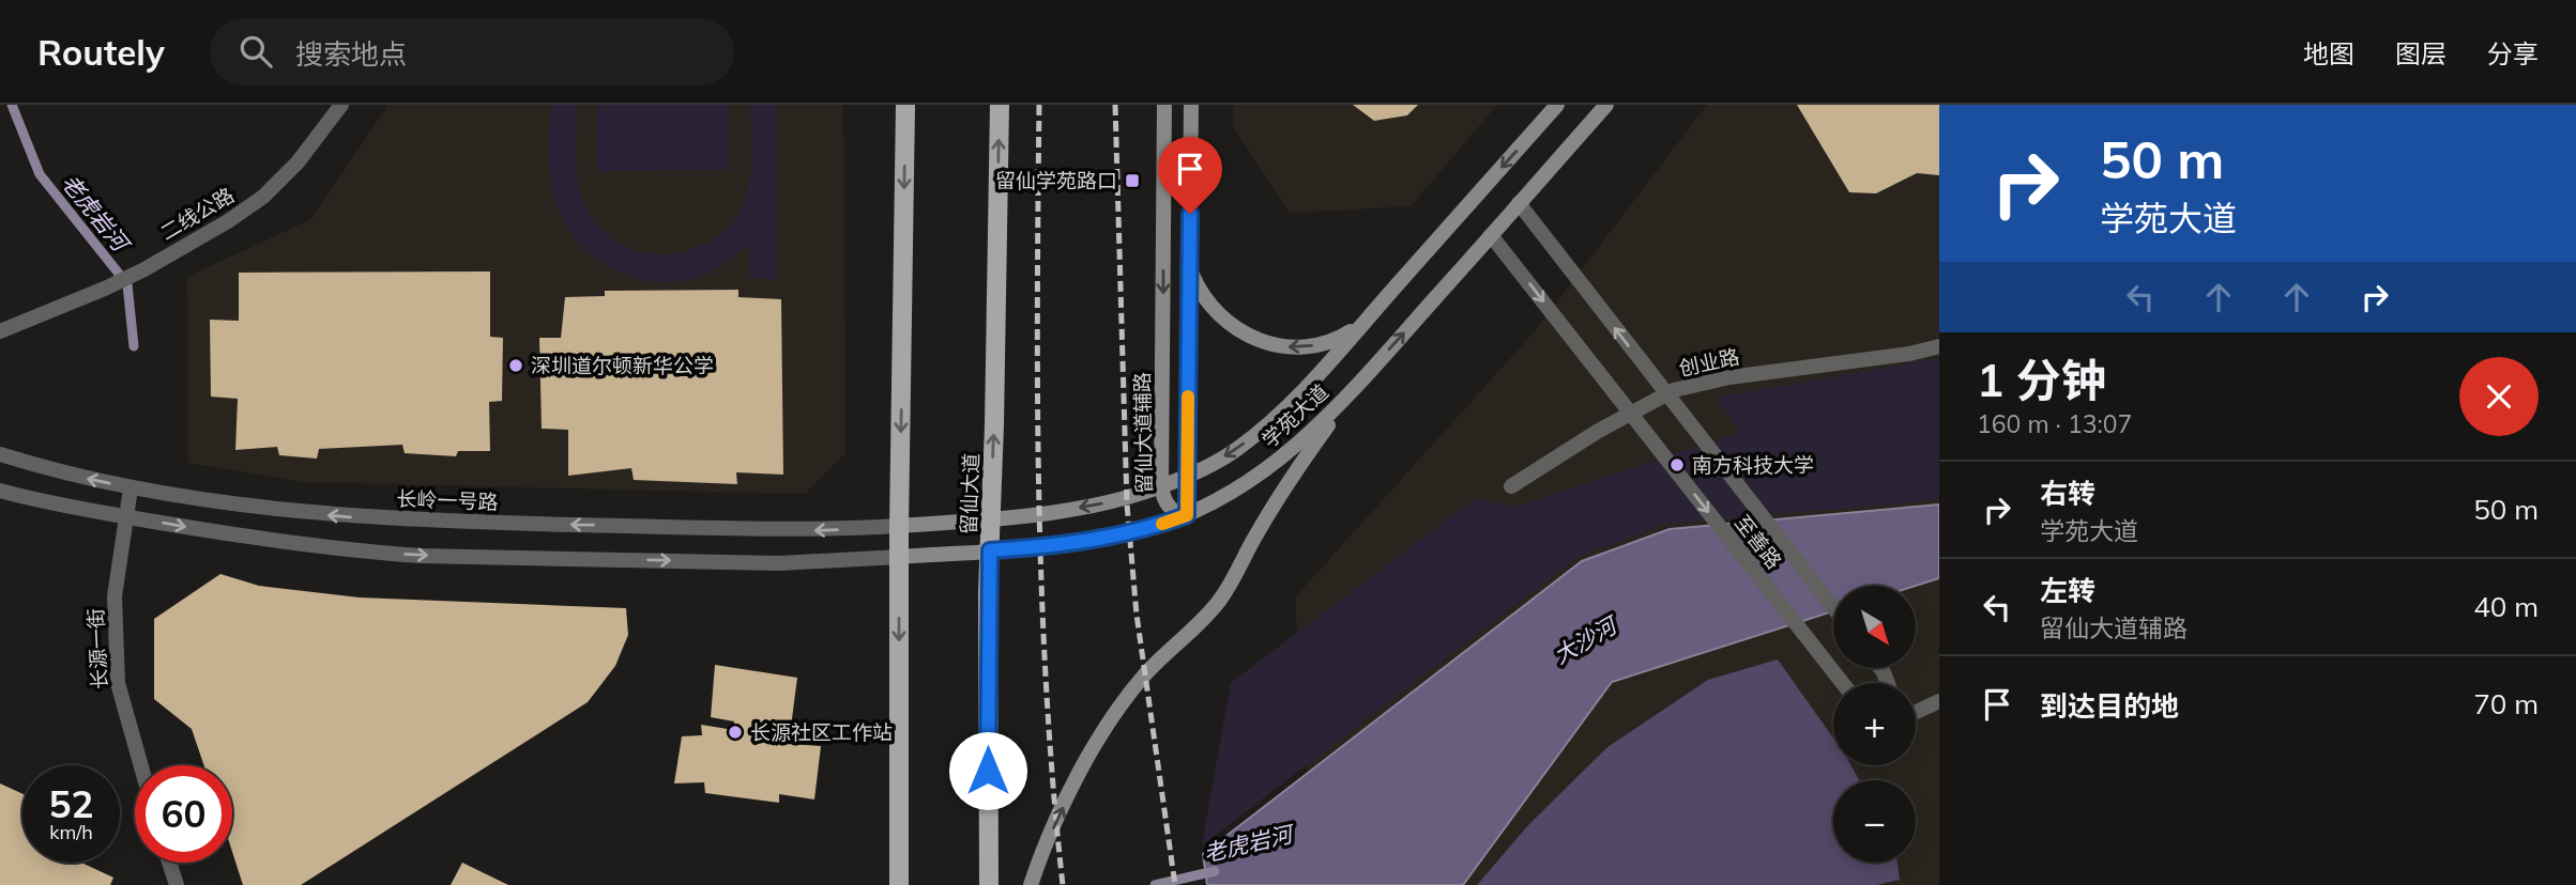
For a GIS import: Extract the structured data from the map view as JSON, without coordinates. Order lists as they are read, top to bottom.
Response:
{
  "streets": {
    "main road": ["学苑大道", "留仙大道辅路", "留仙大道"],
    "street": [
      "二线公路",
      "创业路",
      "长岭一号路",
      "至善路",
      "长源一街"
    ]
  },
  "crossings": [
    ["创业路", "至善路"],
    ["学苑大道", "留仙大道辅路"],
    ["学苑大道", "留仙大道"],
    ["学苑大道", "长岭一号路"],
    ["学苑大道", "至善路"],
    ["长岭一号路", "长源一街"]
  ],
  "water": ["老虎岩河", "大沙河"],
  "places": {
    "transit": ["留仙学苑路口"],
    "other": ["深圳道尔顿新华公学", "南方科技大学", "长源社区工作站"]
  },
  "north": "bottom right",
  "page": {
    "header": "Routely",
    "search": "搜索地点",
    "nav": ["地图", "图层", "分享"],
    "turn": ["50 m", "学苑大道"],
    "heading": ["1 分钟", "160 m · 13:07"],
    "list": [
      {
        "name": "右转",
        "note": "学苑大道",
        "value": "50 m"
      },
      {
        "name": "左转",
        "note": "留仙大道辅路",
        "value": "40 m"
      },
      {
        "name": "到达目的地",
        "value": "70 m"
      }
    ],
    "map_buttons": ["+", "−"],
    "speed": "52 km/h",
    "limit": "60"
  }
}
